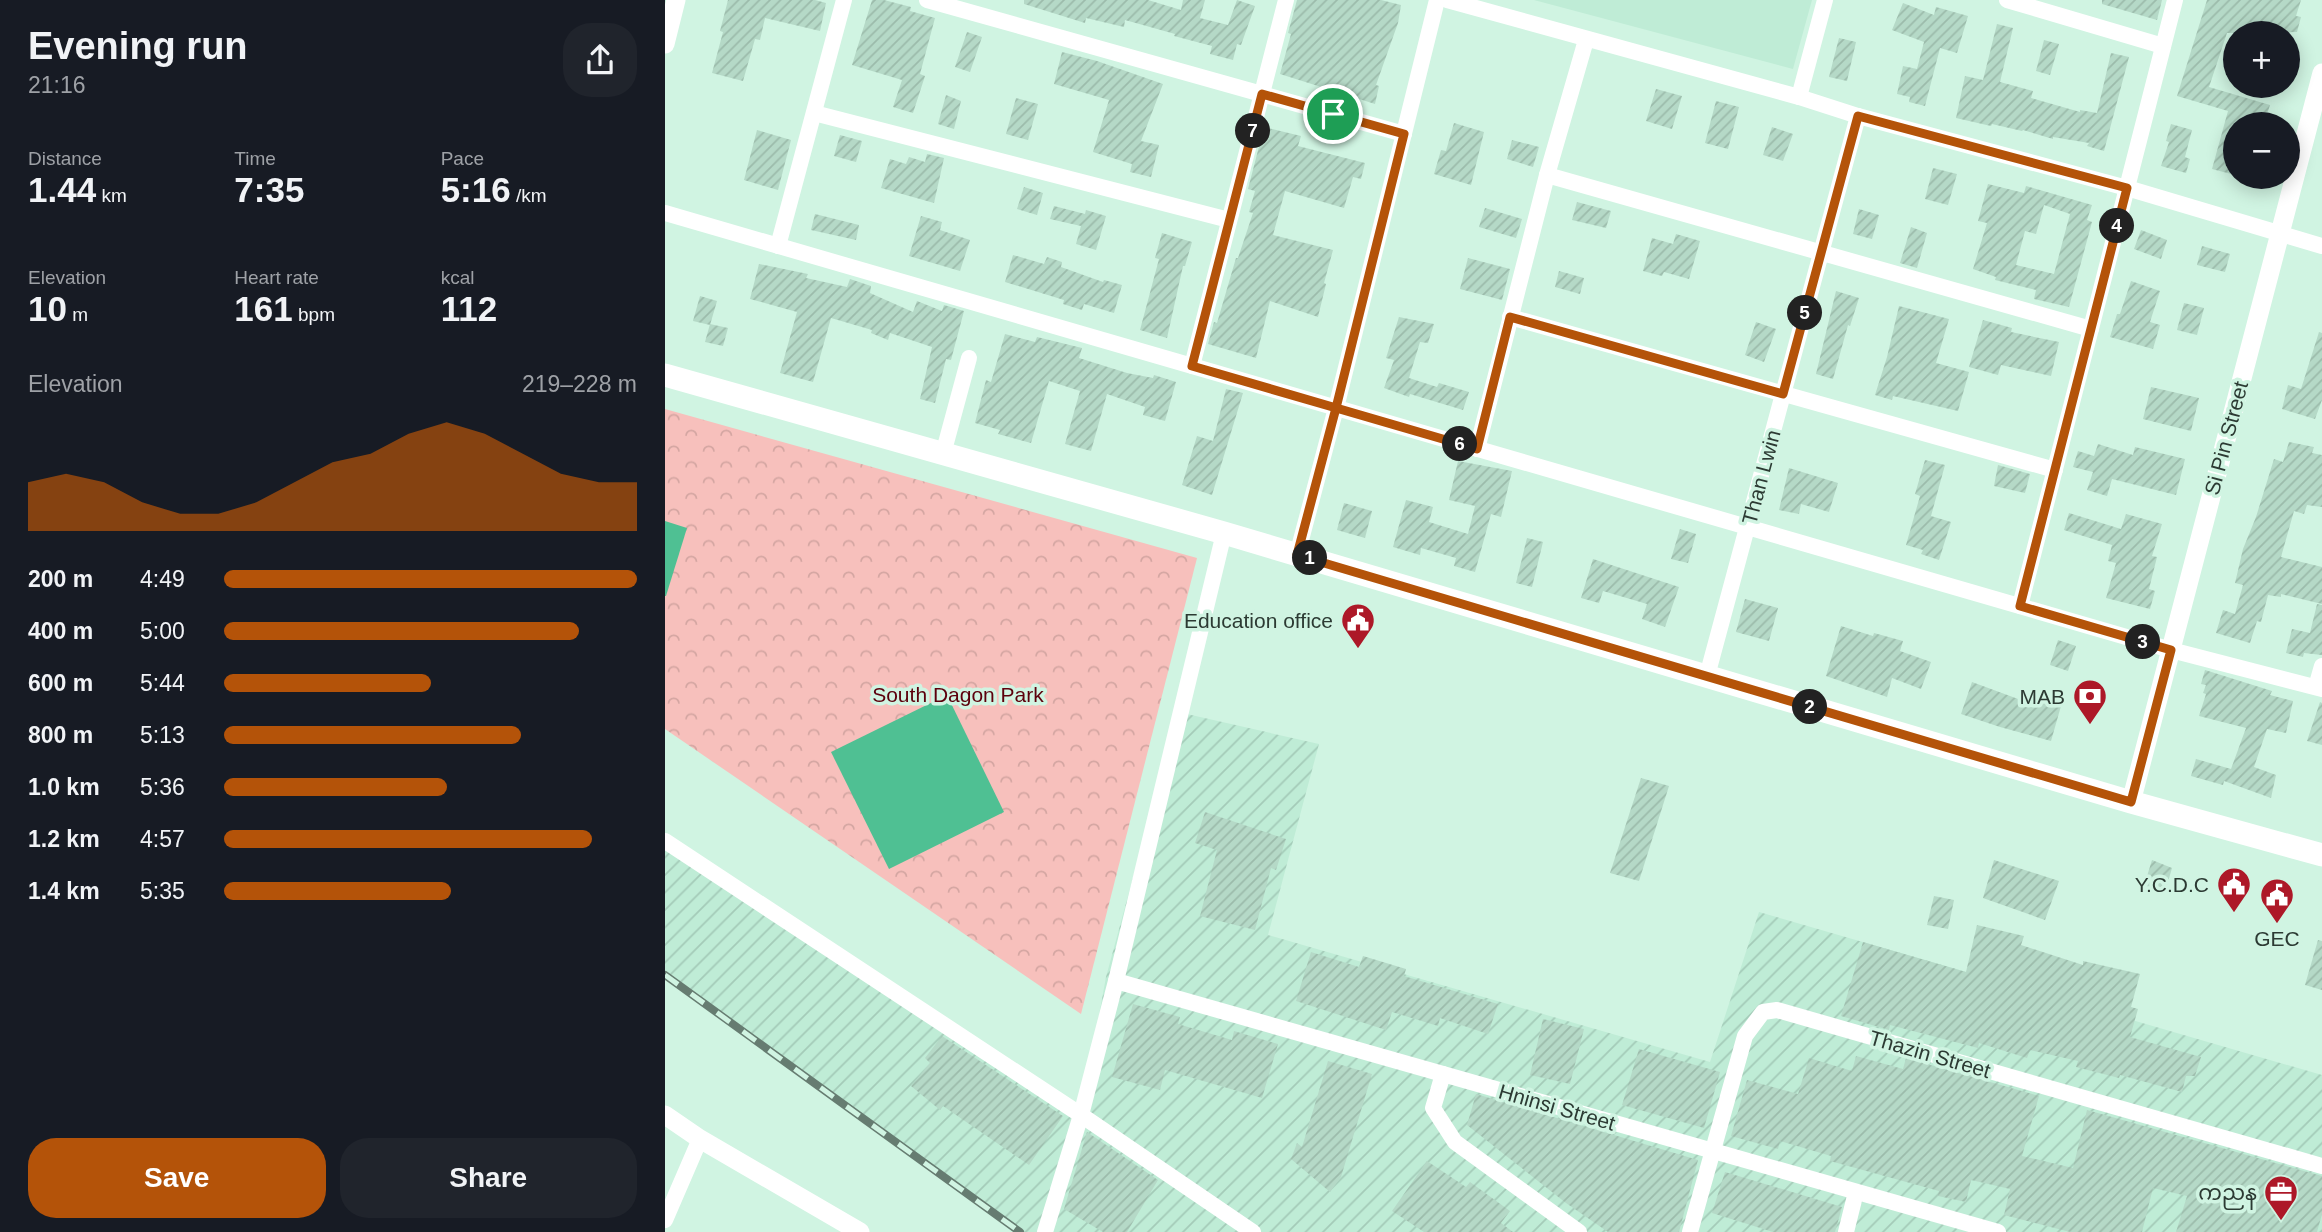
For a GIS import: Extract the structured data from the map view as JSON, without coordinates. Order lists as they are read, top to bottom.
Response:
{
  "streets": {
    "street": [
      "Si Pin Street",
      "Than Lwin",
      "Thazin Street",
      "Hninsi Street"
    ]
  },
  "crossings": [
    ["Thazin Street", "Hninsi Street"]
  ],
  "parks": ["South Dagon Park"],
  "places": {
    "public building": ["Education office", "Y.C.D.C", "GEC"],
    "bank": ["MAB"],
    "office": ["ကညန"]
  },
  "page": {
    "heading": ["Evening run", "21:16"],
    "map_buttons": ["+", "−"],
    "pins": [
      "7",
      "4",
      "5",
      "6",
      "1",
      "3",
      "2"
    ],
    "stats": [
      ["Distance", "1.44 km"],
      ["Time", "7:35"],
      ["Pace", "5:16 /km"],
      ["Elevation", "10 m"],
      ["Heart rate", "161 bpm"],
      ["kcal", "112"]
    ],
    "chart": ["Elevation", "219–228 m"],
    "list": [
      {
        "name": "200 m",
        "note": "4:49"
      },
      {
        "name": "400 m",
        "note": "5:00"
      },
      {
        "name": "600 m",
        "note": "5:44"
      },
      {
        "name": "800 m",
        "note": "5:13"
      },
      {
        "name": "1.0 km",
        "note": "5:36"
      },
      {
        "name": "1.2 km",
        "note": "4:57"
      },
      {
        "name": "1.4 km",
        "note": "5:35"
      }
    ],
    "buttons": ["Save", "Share"]
  }
}
